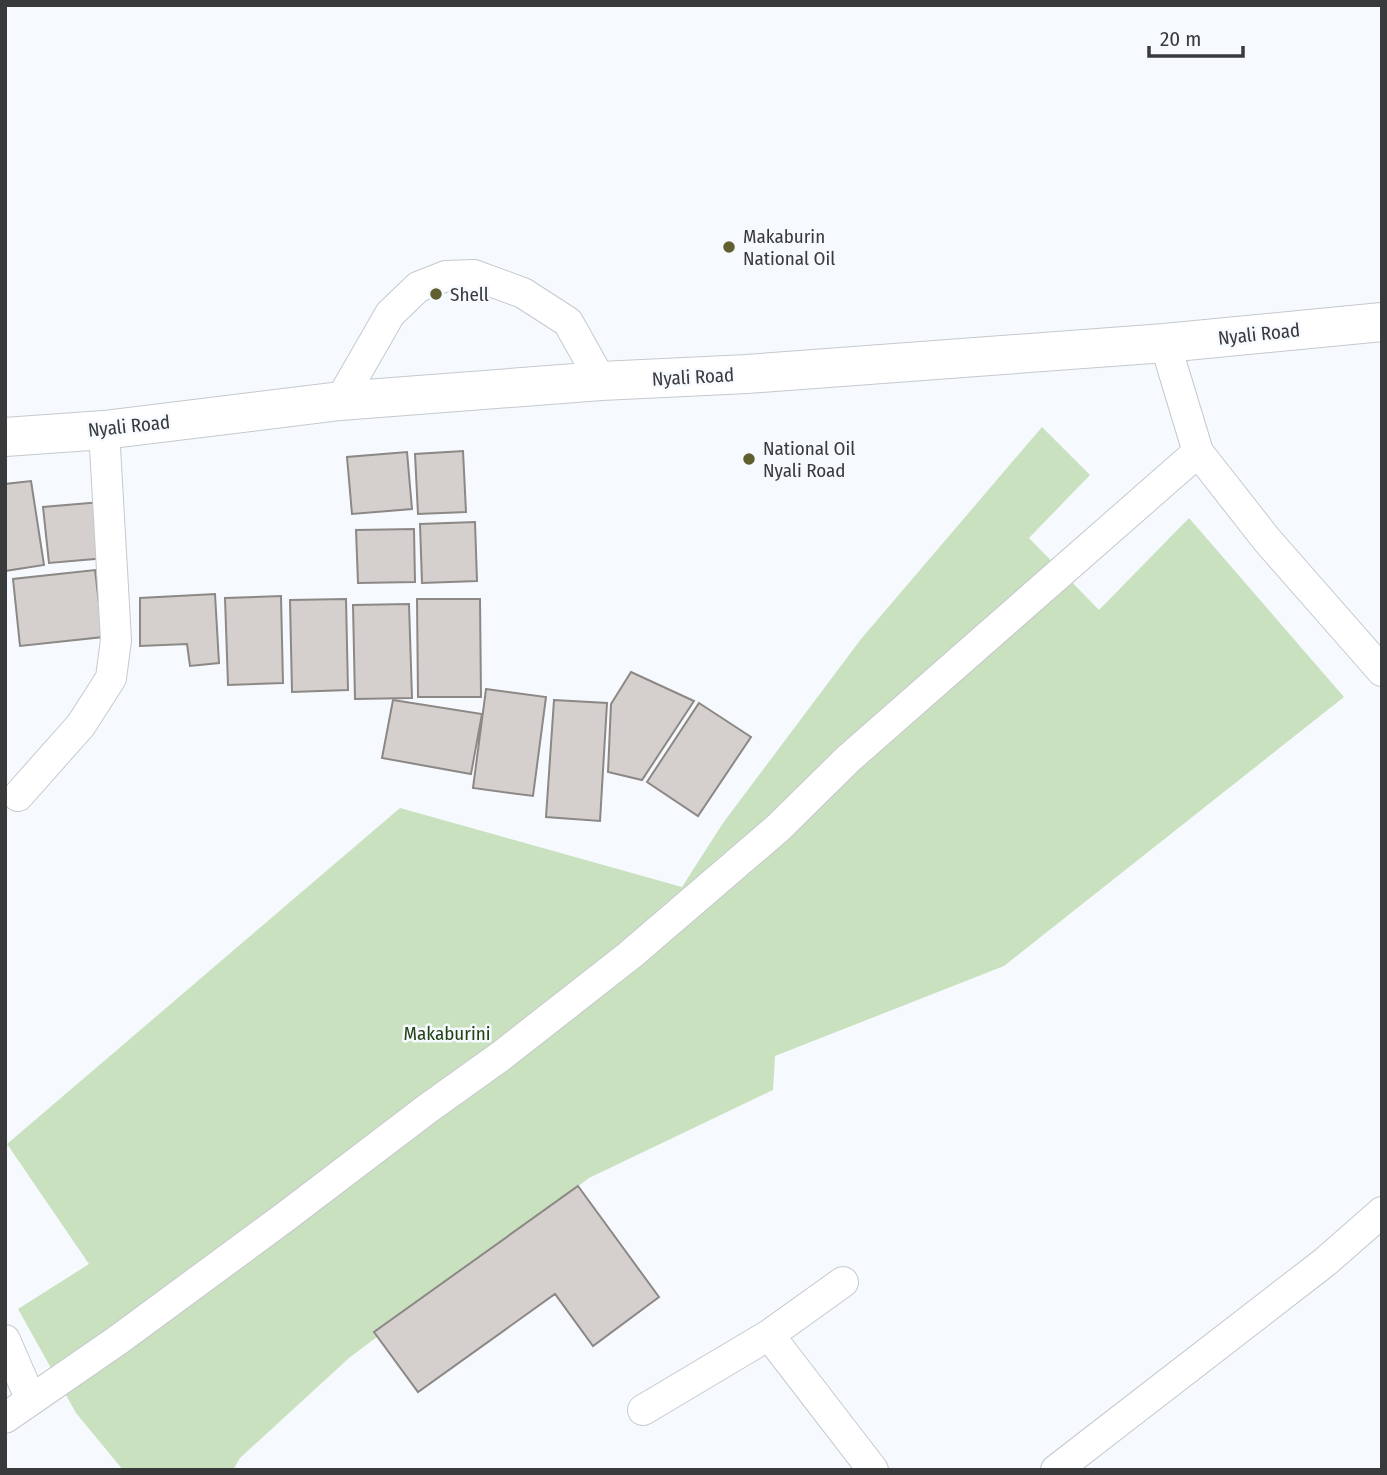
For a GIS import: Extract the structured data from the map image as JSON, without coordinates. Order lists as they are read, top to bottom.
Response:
{
  "streets": {
    "highway": ["Nyali Road"]
  },
  "parks": ["Makaburini"],
  "places": ["Makaburin National Oil", "Shell", "National Oil Nyali Road"],
  "scale_bar": "20 m"
}
